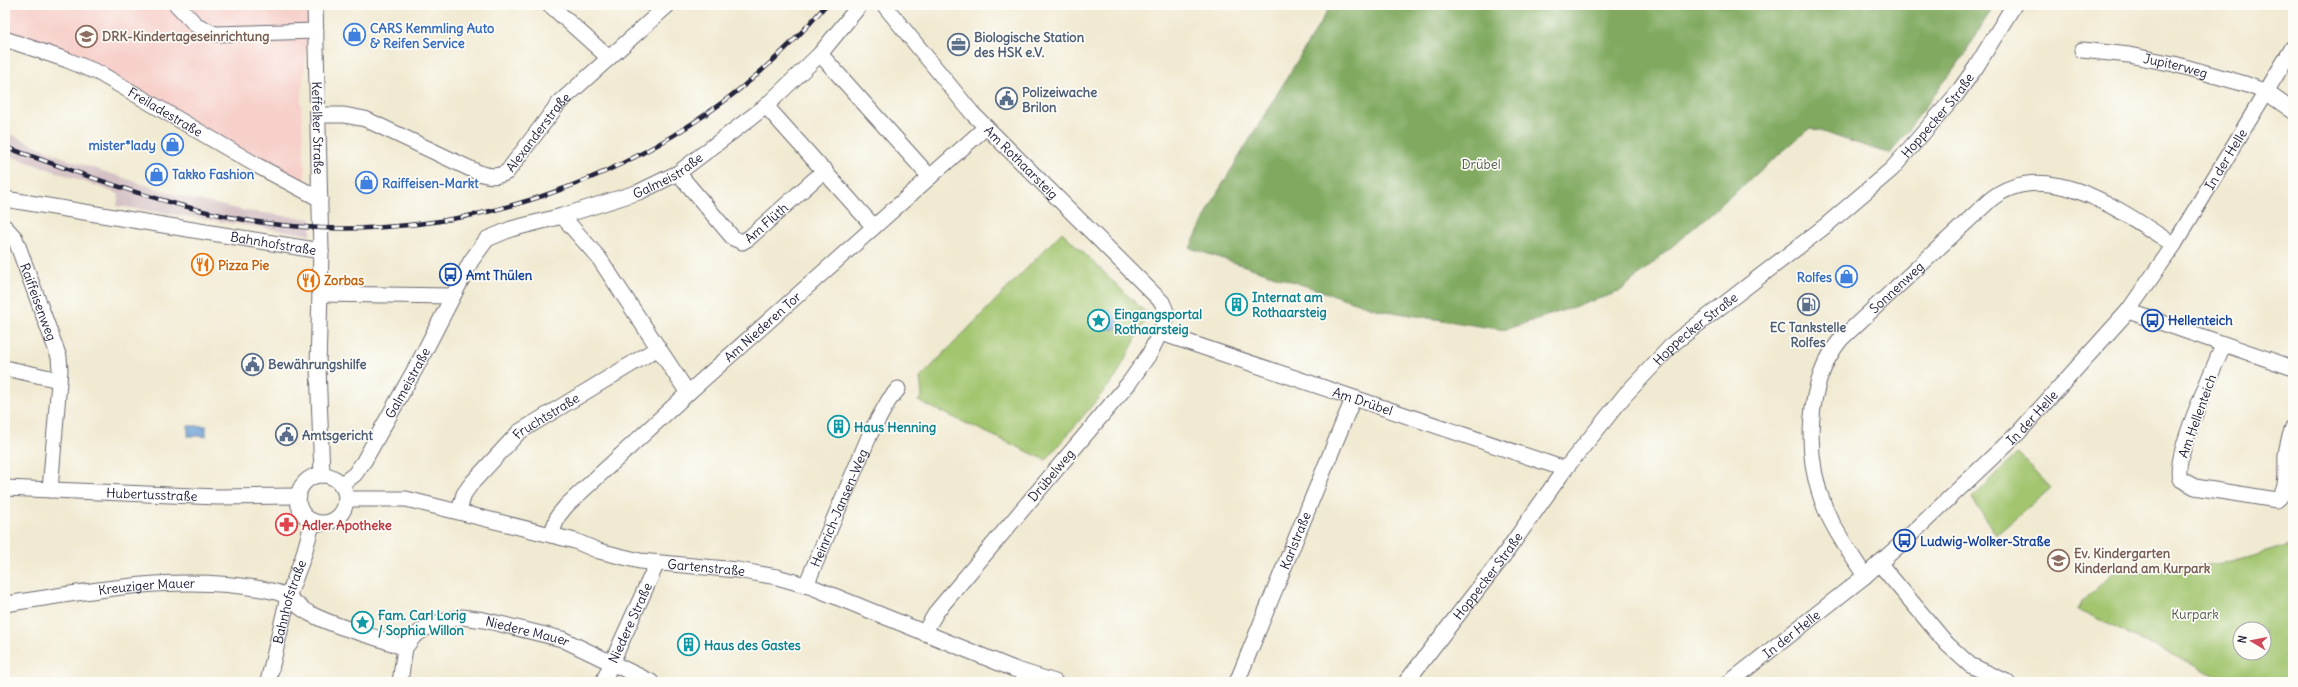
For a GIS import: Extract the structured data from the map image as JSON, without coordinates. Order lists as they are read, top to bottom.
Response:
{
  "streets": {
    "street": [
      "Jupiterweg",
      "Freiladestraße",
      "Hoppecker Straße",
      "Keffelker Straße",
      "Alexanderstraße",
      "In der Helle",
      "Am Rothaarsteig",
      "Galmeistraße",
      "Am Flüth",
      "Bahnhofstraße",
      "Sonnenweg",
      "Raiffeisenweg",
      "Am Niederen Tor",
      "Am Drübel",
      "Am Hellenteich",
      "Fruchtstraße",
      "Drübelweg",
      "Hubertusstraße",
      "Heinrich-Jansen-Weg",
      "Karlstraße",
      "Gartenstraße",
      "Kreuziger Mauer",
      "Niedere Straße",
      "Niedere Mauer"
    ]
  },
  "crossings": [
    ["Jupiterweg", "In der Helle"],
    ["Freiladestraße", "Keffelker Straße"],
    ["Hoppecker Straße", "Am Drübel"],
    ["Keffelker Straße", "Alexanderstraße"],
    ["Keffelker Straße", "Bahnhofstraße"],
    ["In der Helle", "Sonnenweg"],
    ["Am Rothaarsteig", "Am Niederen Tor"],
    ["Am Rothaarsteig", "Drübelweg"],
    ["Galmeistraße", "Am Flüth"],
    ["Galmeistraße", "Bahnhofstraße"],
    ["Galmeistraße", "Hubertusstraße"],
    ["Galmeistraße", "Gartenstraße"],
    ["Bahnhofstraße", "Hubertusstraße"],
    ["Bahnhofstraße", "Gartenstraße"],
    ["Bahnhofstraße", "Kreuziger Mauer"],
    ["Raiffeisenweg", "Hubertusstraße"],
    ["Am Niederen Tor", "Gartenstraße"],
    ["Am Drübel", "Drübelweg"],
    ["Am Drübel", "Karlstraße"],
    ["Fruchtstraße", "Gartenstraße"],
    ["Drübelweg", "Gartenstraße"],
    ["Hubertusstraße", "Gartenstraße"],
    ["Heinrich-Jansen-Weg", "Gartenstraße"],
    ["Gartenstraße", "Niedere Straße"],
    ["Kreuziger Mauer", "Niedere Mauer"],
    ["Niedere Straße", "Niedere Mauer"]
  ],
  "parks": ["Drübel", "Kurpark"],
  "places": {
    "shop": [
      "CARS Kemmling Auto & Reifen Service",
      "mister*lady",
      "Takko Fashion",
      "Raiffeisen-Markt",
      "Rolfes"
    ],
    "school or university": ["DRK-Kindertageseinrichtung", "Ev. Kindergarten Kinderland am Kurpark"],
    "office": ["Biologische Station des HSK e.V."],
    "public building": ["Polizeiwache Brilon", "Bewährungshilfe", "Amtsgericht"],
    "restaurant": ["Pizza Pie", "Zorbas"],
    "bus stop": ["Amt Thülen", "Hellenteich", "Ludwig-Wolker-Straße"],
    "building": ["Internat am Rothaarsteig", "Haus Henning", "Haus des Gastes"],
    "fuel station": ["EC Tankstelle Rolfes"],
    "place": ["Eingangsportal Rothaarsteig", "Fam. Carl Lorig / Sophia Willon"],
    "pharmacy": ["Adler Apotheke"]
  },
  "north": "left"
}
